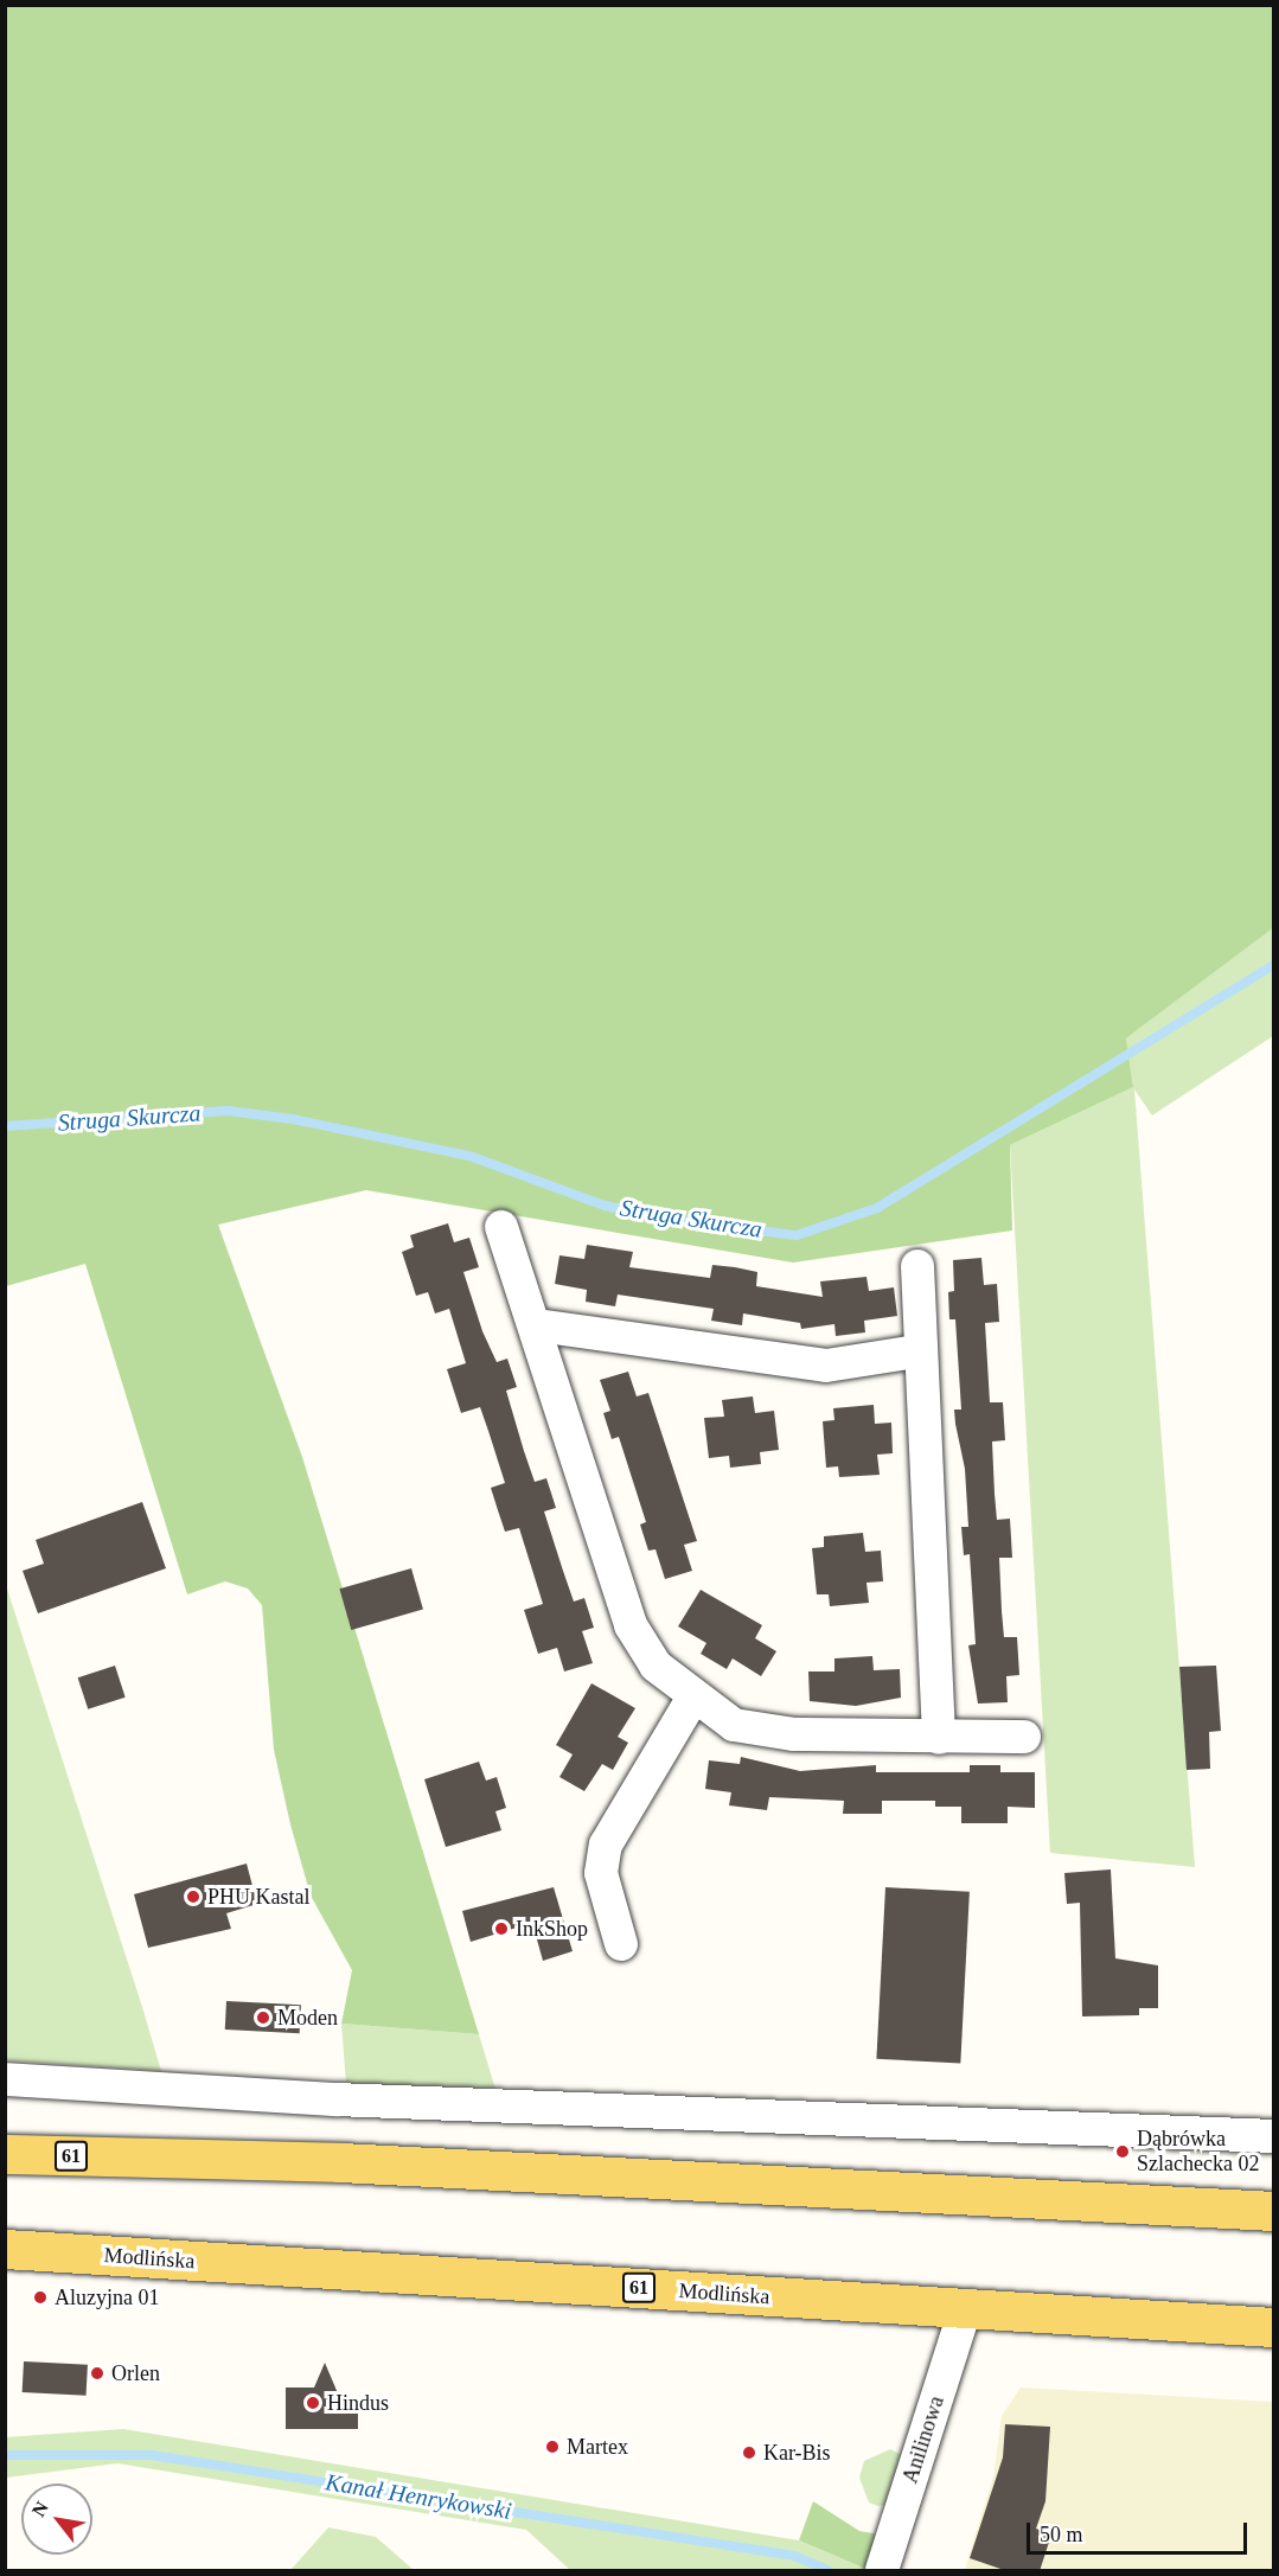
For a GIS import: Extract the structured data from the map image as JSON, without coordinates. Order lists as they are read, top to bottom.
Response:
{
  "streets": {
    "main road": ["61", "Modlińska"],
    "street": ["Anilinowa"]
  },
  "crossings": [
    ["Modlińska", "Anilinowa"]
  ],
  "water": ["Struga Skurcza", "Kanał Henrykowski"],
  "places": [
    "PHU Kastal",
    "InkShop",
    "Moden",
    "Dąbrówka Szlachecka 02",
    "Aluzyjna 01",
    "Orlen",
    "Hindus",
    "Martex",
    "Kar-Bis"
  ],
  "scale_bar": "50 m",
  "north": "top left"
}
